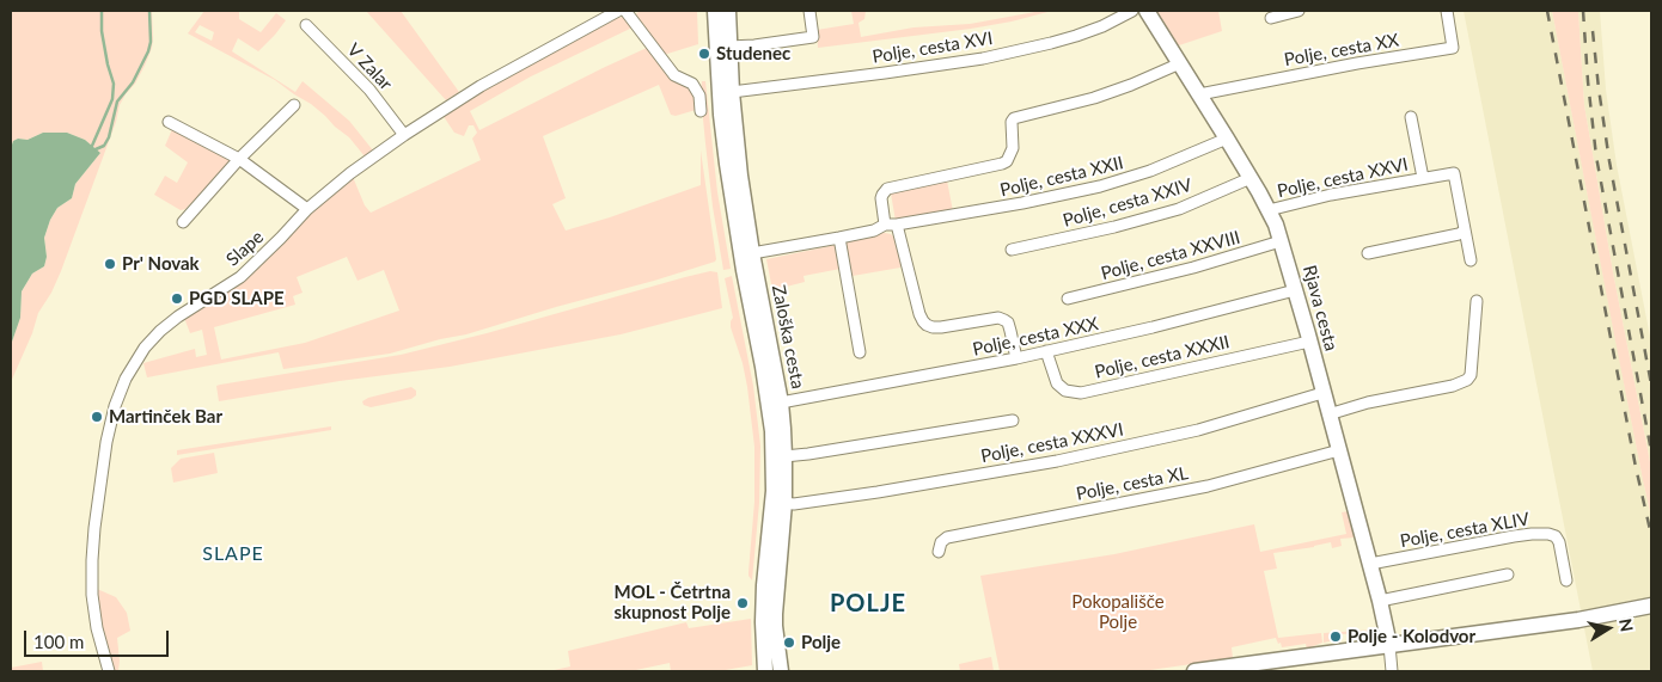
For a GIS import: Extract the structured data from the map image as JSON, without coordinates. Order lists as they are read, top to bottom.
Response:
{
  "streets": {
    "main road": ["Rjava cesta", "Zaloška cesta"],
    "street": [
      "Polje, cesta XVI",
      "Polje, cesta XX",
      "V Zalar",
      "Polje, cesta XXII",
      "Polje, cesta XXVI",
      "Polje, cesta XXIV",
      "Slape",
      "Polje, cesta XXVIII",
      "Polje, cesta XXX",
      "Polje, cesta XXXII",
      "Polje, cesta XXXVI",
      "Polje, cesta XL",
      "Polje, cesta XLIV"
    ]
  },
  "crossings": [
    ["Polje, cesta XVI", "Zaloška cesta"],
    ["Polje, cesta XX", "Rjava cesta"],
    ["V Zalar", "Slape"],
    ["Polje, cesta XXII", "Rjava cesta"],
    ["Polje, cesta XXII", "Zaloška cesta"],
    ["Polje, cesta XXVI", "Rjava cesta"],
    ["Polje, cesta XXIV", "Rjava cesta"],
    ["Polje, cesta XXVIII", "Rjava cesta"],
    ["Rjava cesta", "Polje, cesta XXX"],
    ["Rjava cesta", "Polje, cesta XXXII"],
    ["Rjava cesta", "Polje, cesta XXXVI"],
    ["Rjava cesta", "Polje, cesta XL"],
    ["Rjava cesta", "Polje, cesta XLIV"],
    ["Zaloška cesta", "Polje, cesta XXX"],
    ["Zaloška cesta", "Polje, cesta XXXVI"],
    ["Polje, cesta XXX", "Polje, cesta XXXII"]
  ],
  "districts": ["SLAPE", "POLJE"],
  "parks": ["Pokopališče Polje"],
  "places": [
    "Studenec",
    "Pr' Novak",
    "PGD SLAPE",
    "Martinček Bar",
    "MOL - Četrtna skupnost Polje",
    "Polje - Kolodvor",
    "Polje"
  ],
  "scale_bar": "100 m",
  "north": "right"
}
